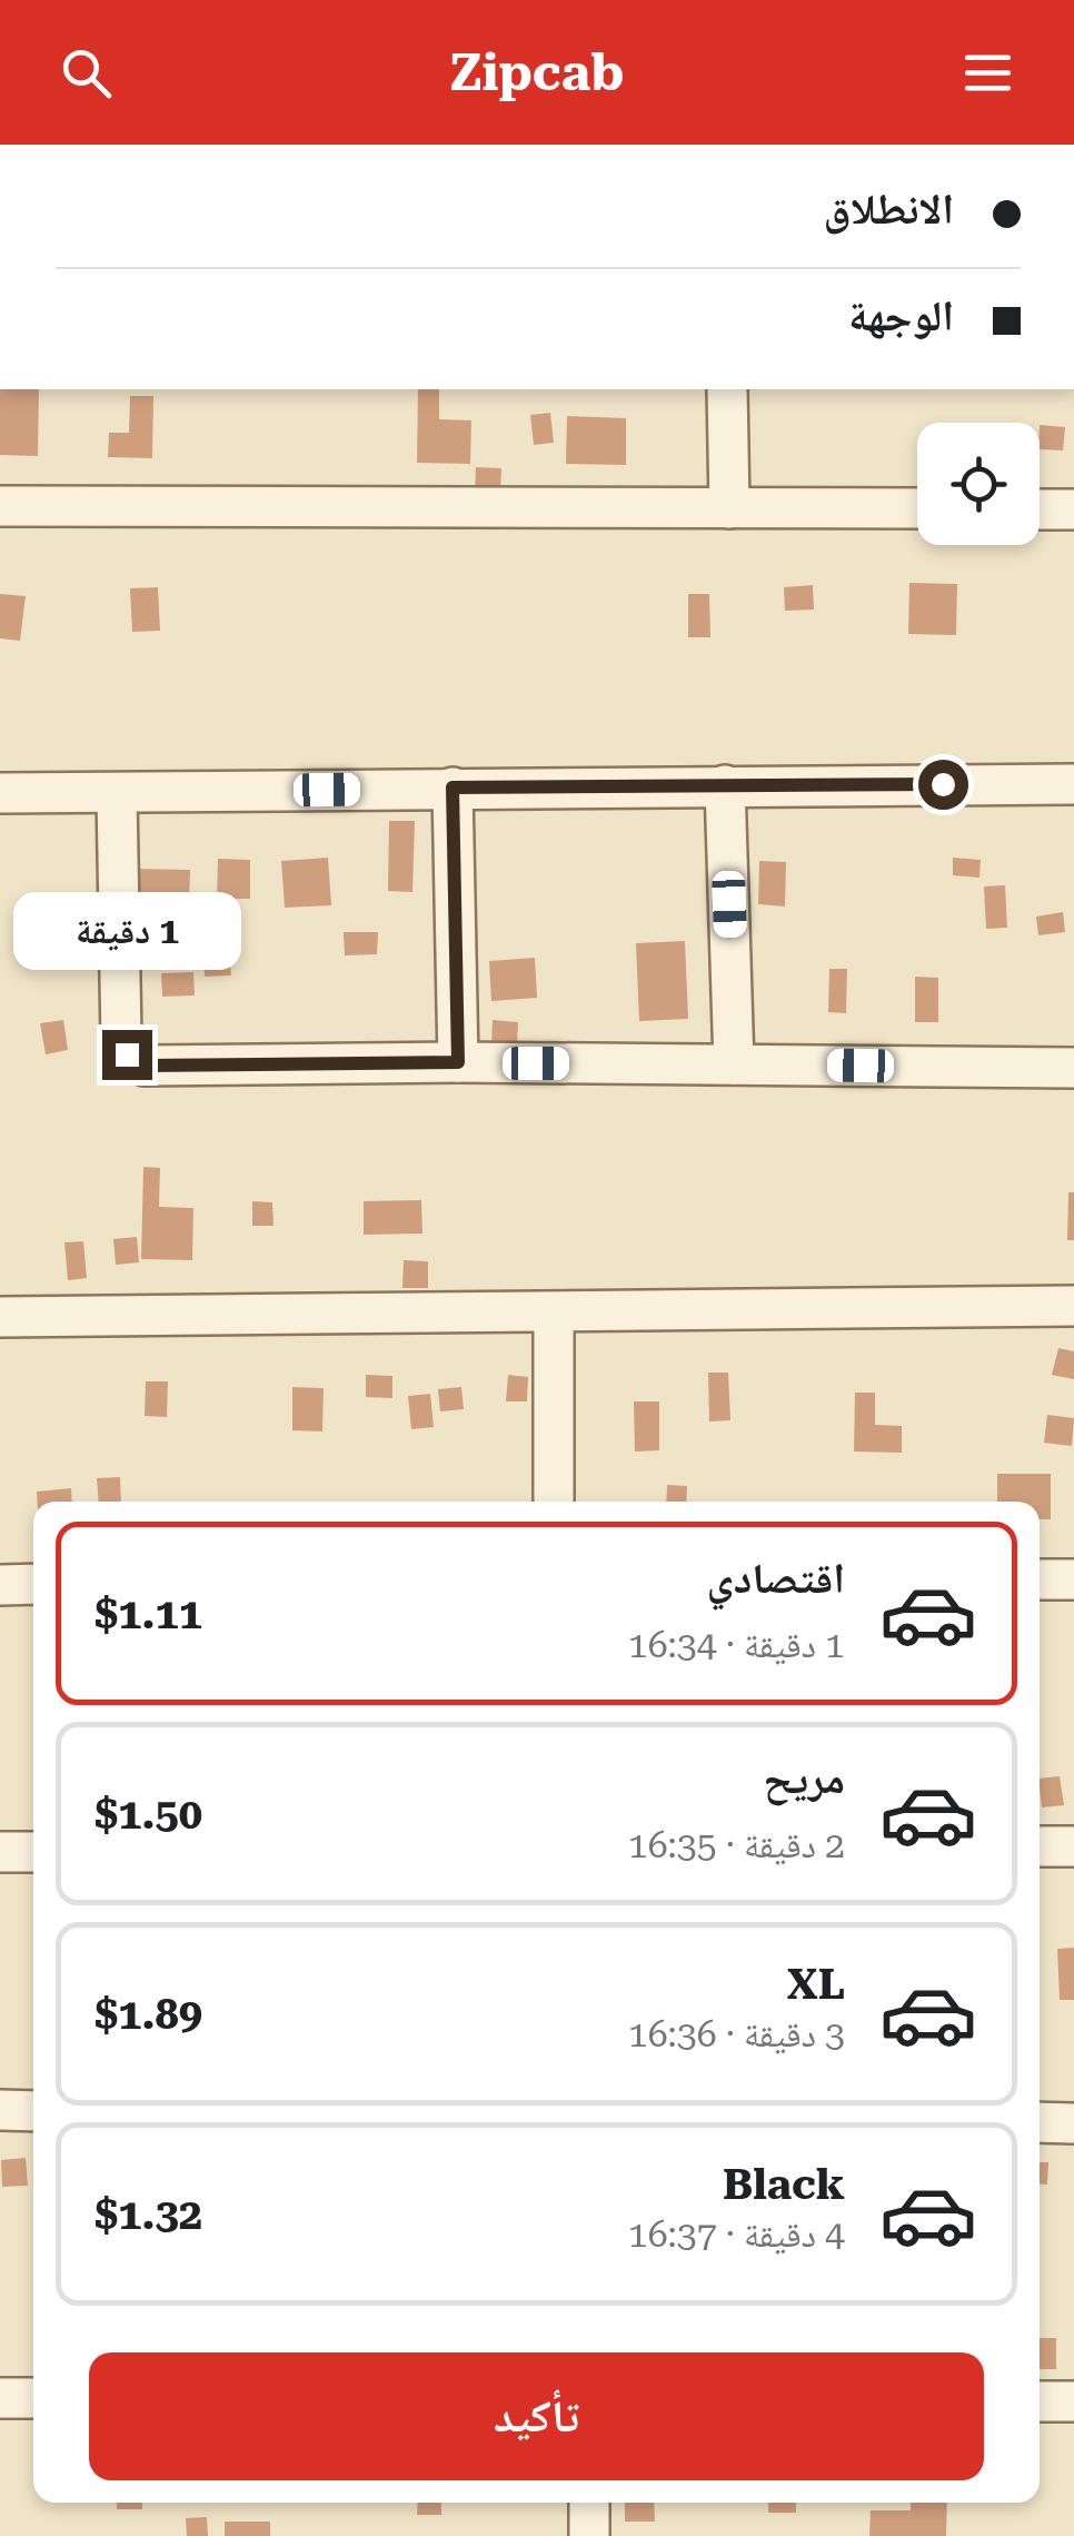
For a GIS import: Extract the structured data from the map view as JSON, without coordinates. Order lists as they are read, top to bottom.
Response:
{
  "page": {
    "header": "Zipcab",
    "banner": ["الانطلاق", "الوجهة"],
    "bubble": "1 دقيقة",
    "list": [
      {
        "name": "اقتصادي",
        "note": "1 دقيقة · 16:34",
        "value": "$1.11"
      },
      {
        "name": "مريح",
        "note": "2 دقيقة · 16:35",
        "value": "$1.50"
      },
      {
        "name": "XL",
        "note": "3 دقيقة · 16:36",
        "value": "$1.89"
      },
      {
        "name": "Black",
        "note": "4 دقيقة · 16:37",
        "value": "$1.32"
      }
    ],
    "buttons": "تأكيد"
  }
}
